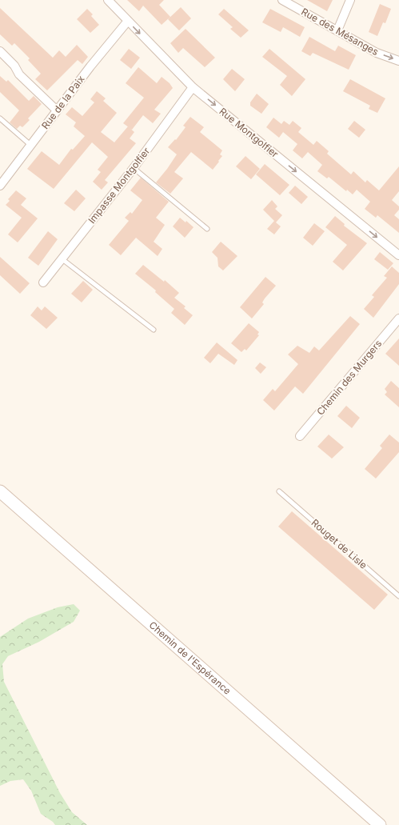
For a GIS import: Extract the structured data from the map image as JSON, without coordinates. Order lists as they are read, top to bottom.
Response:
{
  "streets": {
    "street": [
      "Rue des Mésanges",
      "Rue de la Paix",
      "Rue Montgolfier",
      "Impasse Montgolfier",
      "Chemin des Murgers",
      "Chemin de l'Espérance"
    ],
    "lane": ["Rouget de Lisle"]
  },
  "crossings": [
    ["Rue de la Paix", "Rue Montgolfier"],
    ["Rue Montgolfier", "Impasse Montgolfier"]
  ],
  "one_way": ["Rue des Mésanges", "Rue Montgolfier"]
}
